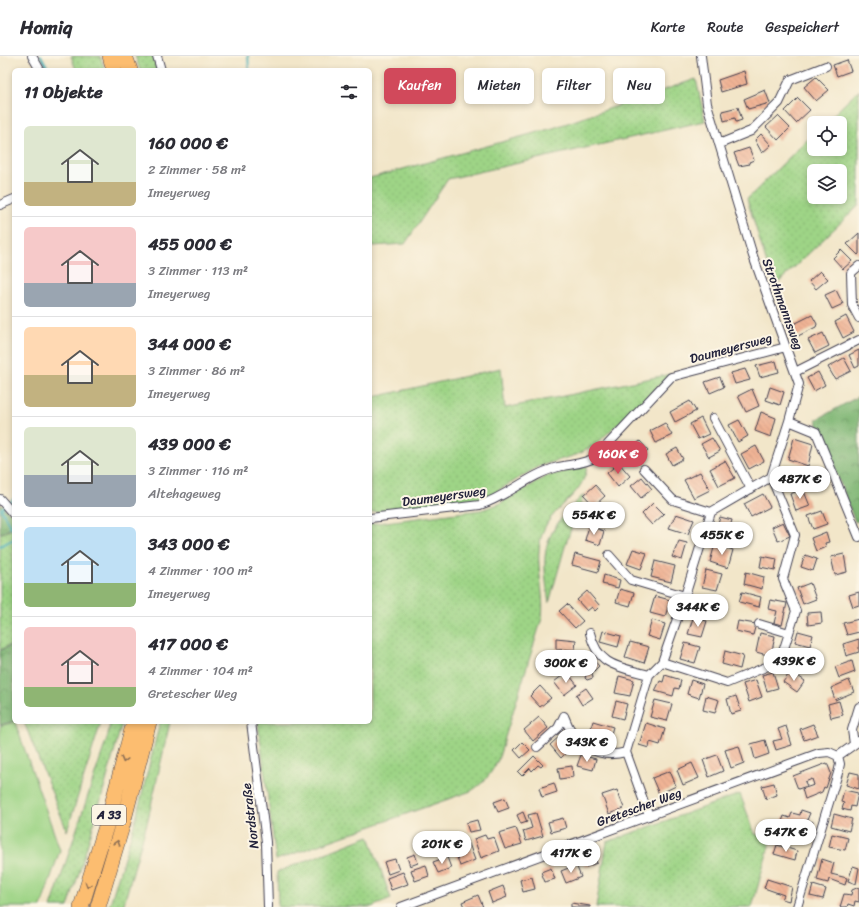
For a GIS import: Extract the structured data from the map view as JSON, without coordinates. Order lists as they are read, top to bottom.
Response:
{
  "streets": {
    "highway": ["A 33"],
    "street": [
      "Strothmannsweg",
      "Daumeyersweg",
      "Gretescher Weg",
      "Nordstraße"
    ]
  },
  "crossings": [
    ["Strothmannsweg", "Daumeyersweg"]
  ],
  "page": {
    "header": "Homiq",
    "nav": ["Karte", "Route", "Gespeichert"],
    "chip": [
      "Kaufen",
      "Mieten",
      "Filter",
      "Neu"
    ],
    "heading": "11 Objekte",
    "list": [
      {
        "name": "160 000 €",
        "note": "2 Zimmer · 58 m² · Imeyerweg"
      },
      {
        "name": "455 000 €",
        "note": "3 Zimmer · 113 m² · Imeyerweg"
      },
      {
        "name": "344 000 €",
        "note": "3 Zimmer · 86 m² · Imeyerweg"
      },
      {
        "name": "439 000 €",
        "note": "3 Zimmer · 116 m² · Altehageweg"
      },
      {
        "name": "343 000 €",
        "note": "4 Zimmer · 100 m² · Imeyerweg"
      },
      {
        "name": "417 000 €",
        "note": "4 Zimmer · 104 m² · Gretescher Weg"
      }
    ],
    "price": [
      "160K €",
      "487K €",
      "554K €",
      "455K €",
      "344K €",
      "439K €",
      "300K €",
      "343K €",
      "547K €",
      "201K €",
      "417K €"
    ]
  }
}
